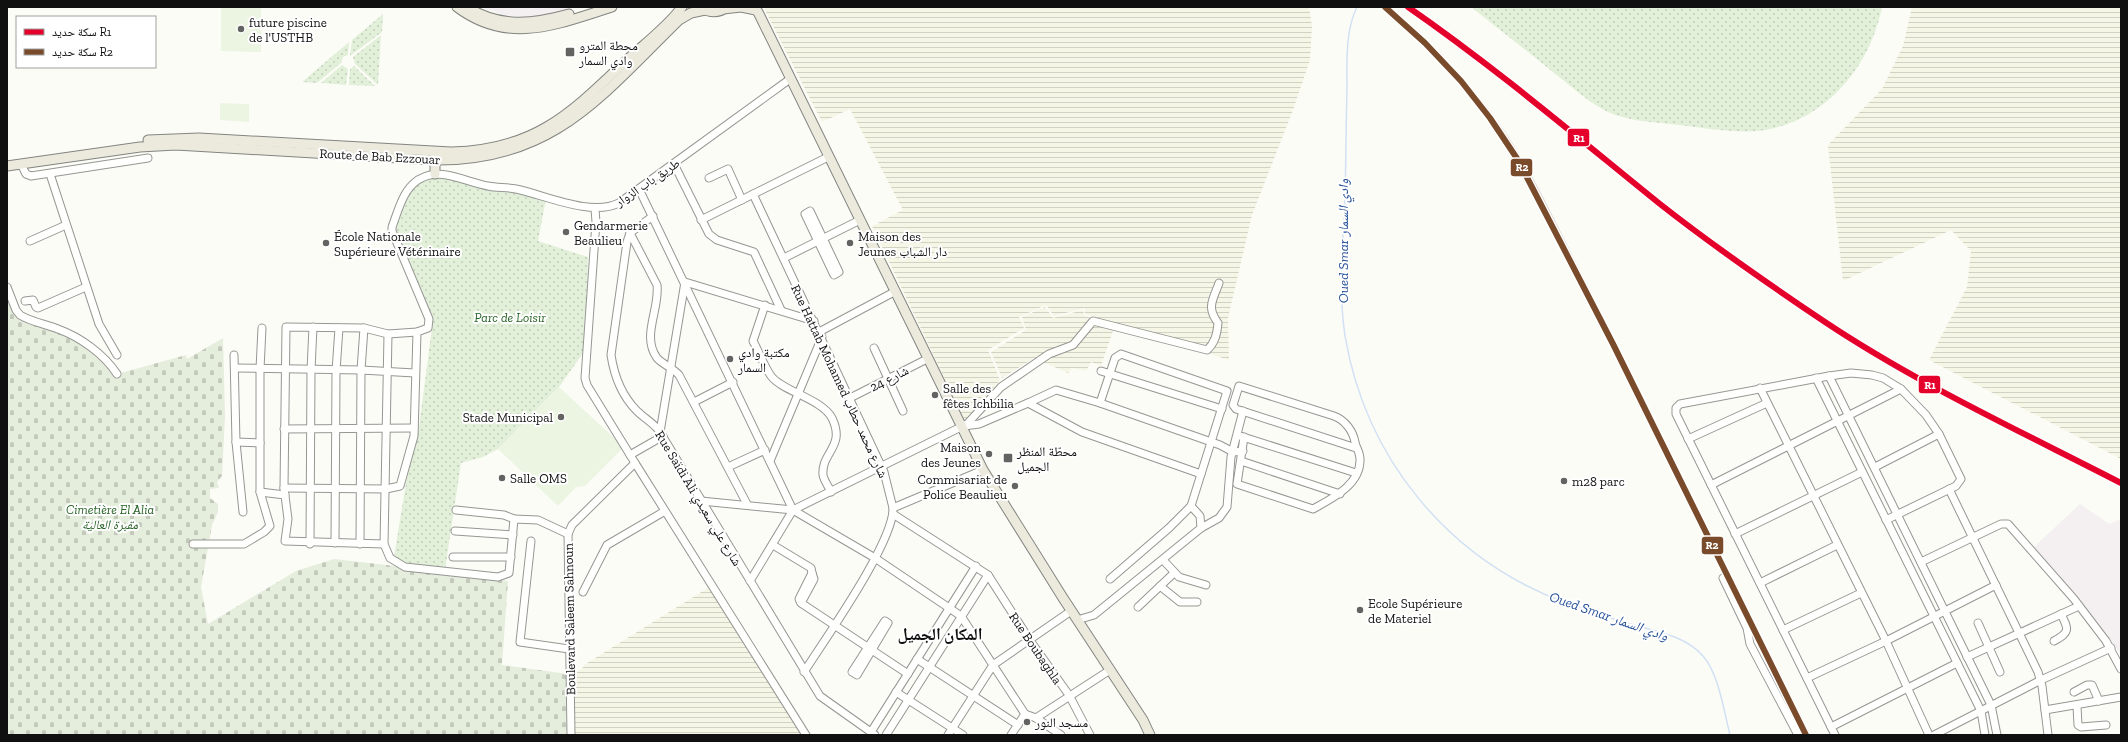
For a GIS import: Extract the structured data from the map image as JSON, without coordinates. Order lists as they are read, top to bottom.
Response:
{
  "streets": {
    "main road": ["Route de Bab Ezzouar"],
    "street": [
      "طريق باب الزوار",
      "شارع 24",
      "Rue Hattab Mohamed شارع محمد حطاب",
      "Rue Saïdi Ali شارع علي سعيدي",
      "Boulevard Saleem Sahnoun",
      "Rue Boubaghla"
    ]
  },
  "crossings": [
    ["شارع 24", "Rue Hattab Mohamed شارع محمد حطاب"],
    ["Rue Hattab Mohamed شارع محمد حطاب", "Rue Boubaghla"]
  ],
  "districts": ["المكان الجميل"],
  "water": ["Oued Smar وادي السمار"],
  "parks": ["Parc de Loisir", "Cimetière El Alia مقبرة العالية"],
  "places": {
    "other": [
      "future piscine de l'USTHB",
      "Gendarmerie Beaulieu",
      "École Nationale Supérieure Vétérinaire",
      "Maison des Jeunes دار الشباب",
      "مكتبة وادي السمار",
      "Salle des fêtes Ichbilia",
      "Stade Municipal",
      "Maison des Jeunes",
      "Salle OMS",
      "m28 parc",
      "Commisariat de Police Beaulieu",
      "Ecole Supérieure de Materiel",
      "مسجد النور"
    ],
    "transit": ["محطة المترو وادي السمار", "محطّة المنظر الجميل"]
  },
  "lines": ["rail line R1", "rail line R2"],
  "legend": ["سكة حديد R1", "سكة حديد R2"]
}
